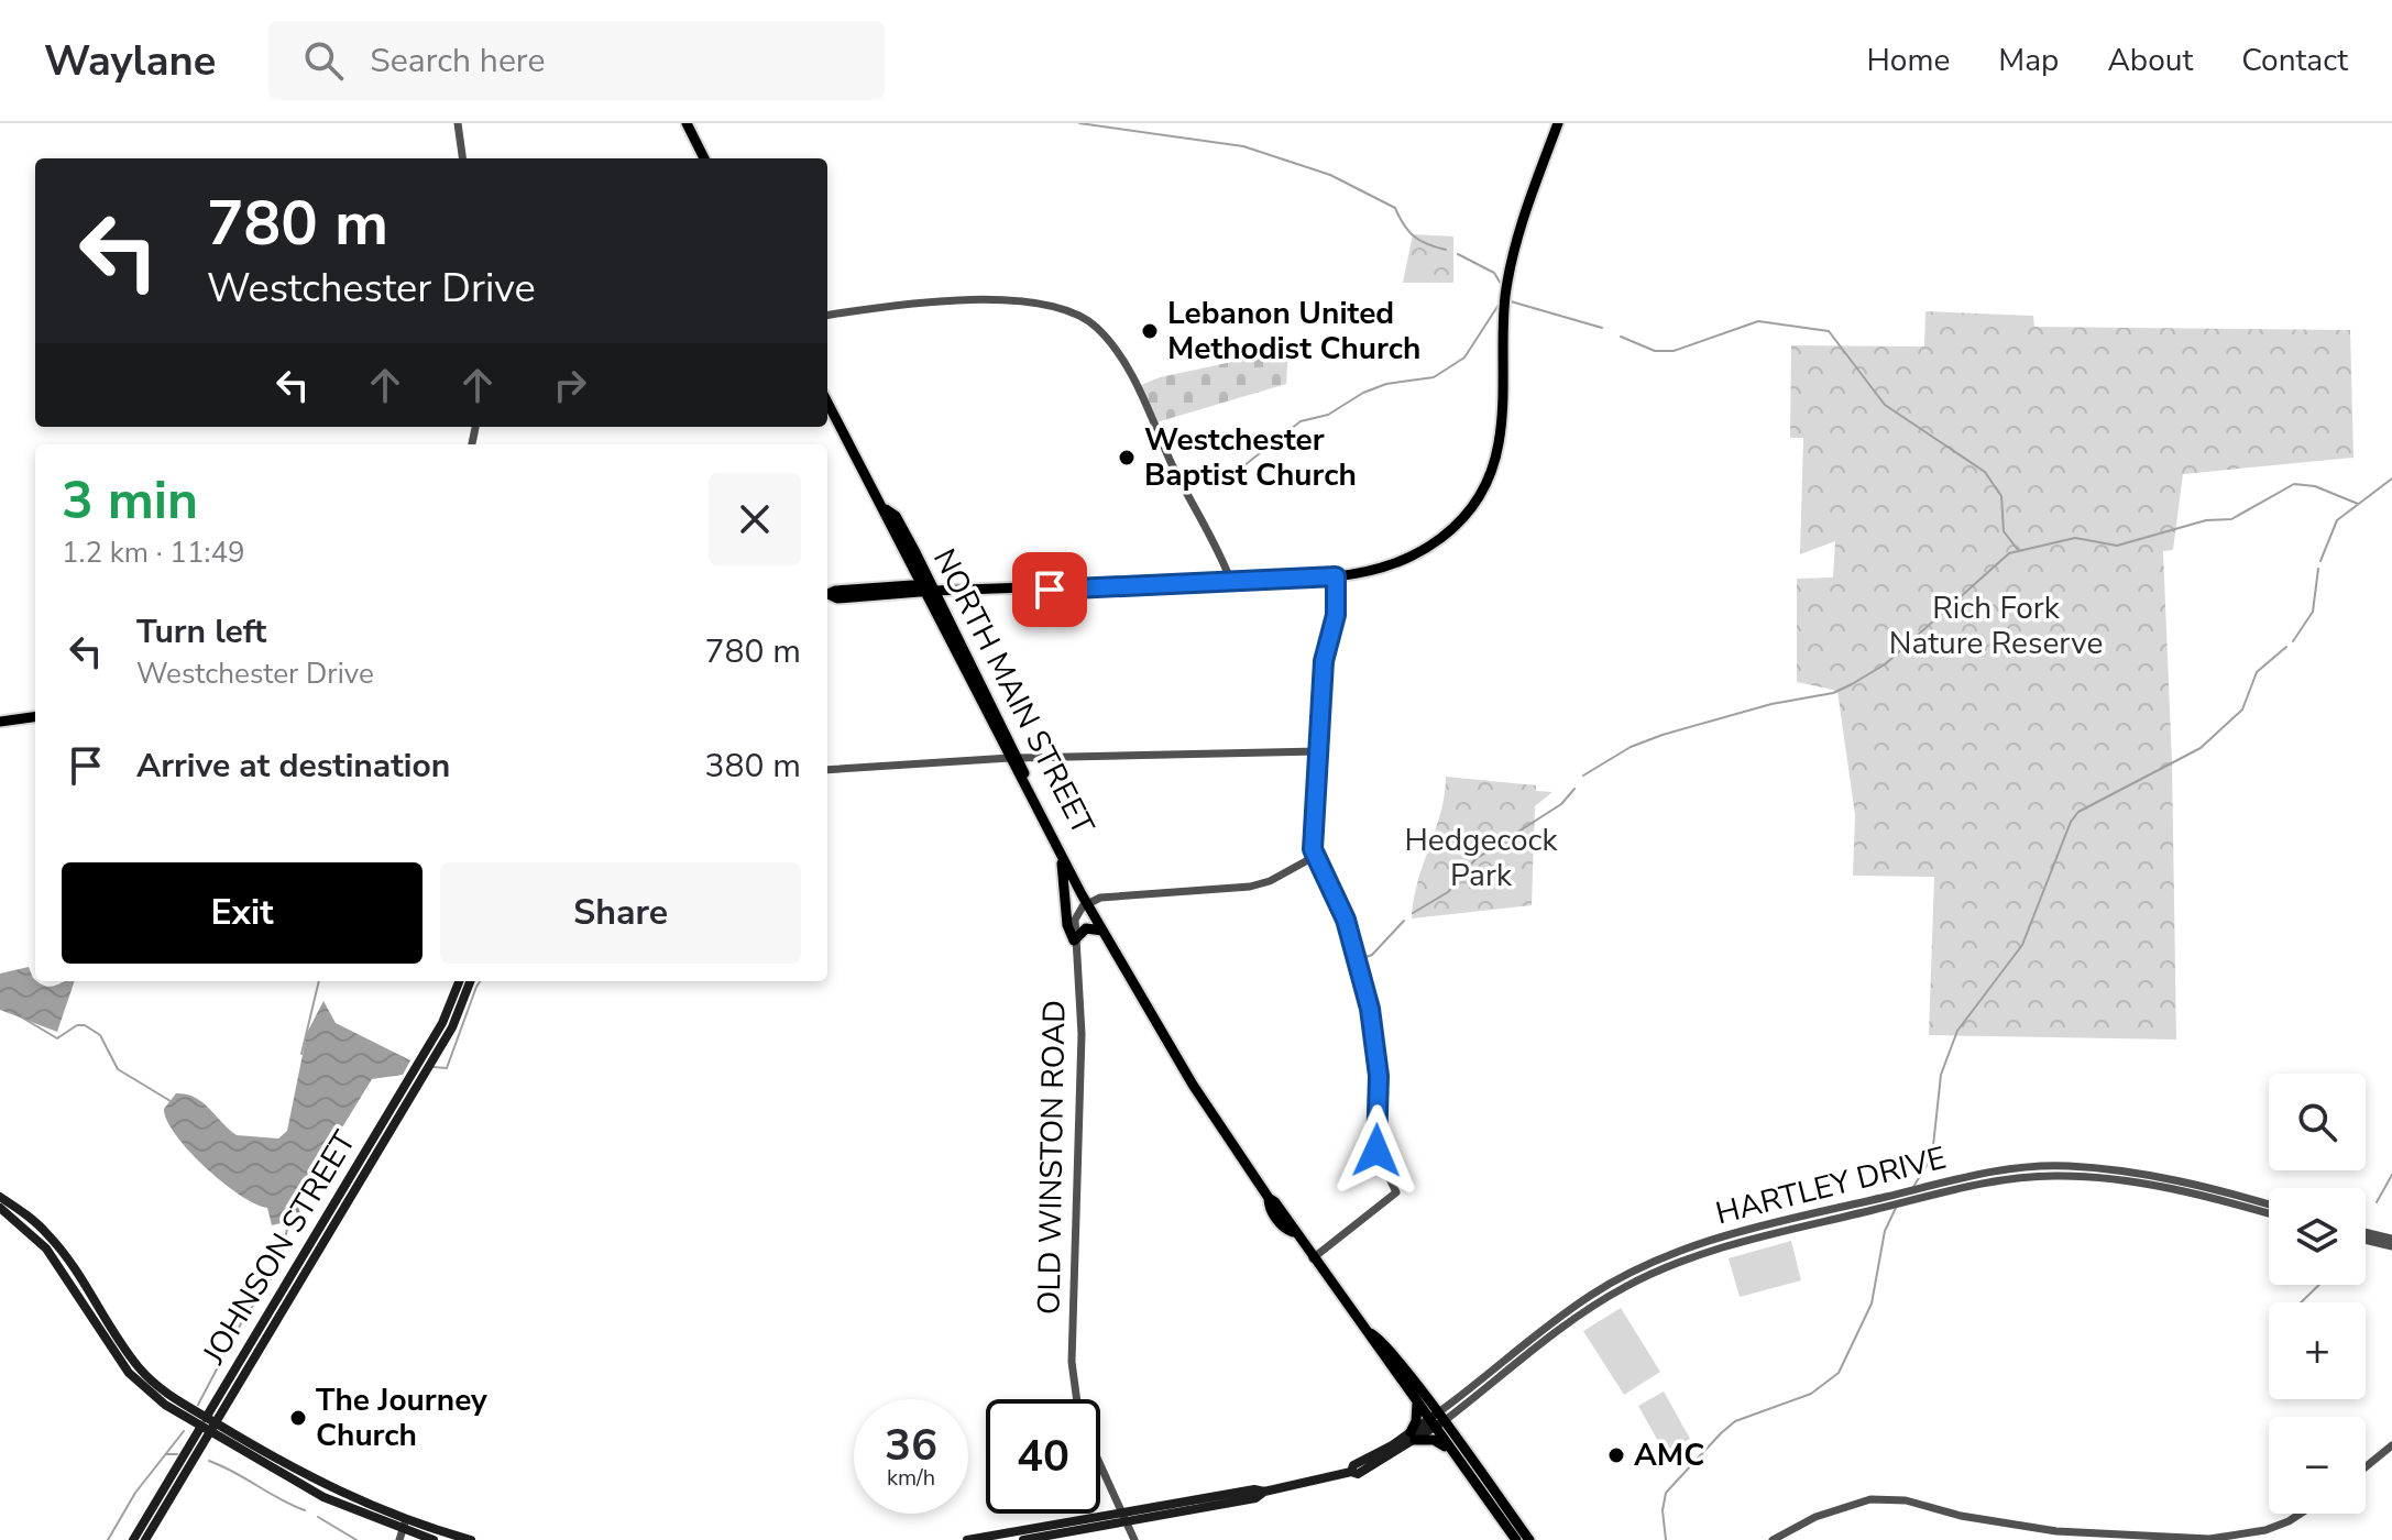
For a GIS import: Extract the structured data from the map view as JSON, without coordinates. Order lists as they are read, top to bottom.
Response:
{
  "streets": {
    "main road": ["NORTH MAIN STREET", "JOHNSON STREET"],
    "street": ["OLD WINSTON ROAD", "HARTLEY DRIVE"]
  },
  "crossings": [
    ["NORTH MAIN STREET", "OLD WINSTON ROAD"],
    ["NORTH MAIN STREET", "HARTLEY DRIVE"]
  ],
  "parks": ["Rich Fork Nature Reserve", "Hedgecock Park"],
  "places": [
    "Lebanon United Methodist Church",
    "Westchester Baptist Church",
    "The Journey Church",
    "AMC"
  ],
  "page": {
    "header": "Waylane",
    "search": "Search here",
    "nav": [
      "Home",
      "Map",
      "About",
      "Contact"
    ],
    "turn": ["780 m", "Westchester Drive"],
    "heading": ["3 min", "1.2 km · 11:49"],
    "list": [
      {
        "name": "Turn left",
        "note": "Westchester Drive",
        "value": "780 m"
      },
      {
        "name": "Arrive at destination",
        "value": "380 m"
      }
    ],
    "buttons": ["Exit", "Share"],
    "map_buttons": ["+", "−"],
    "speed": "36 km/h",
    "limit": "40"
  }
}
